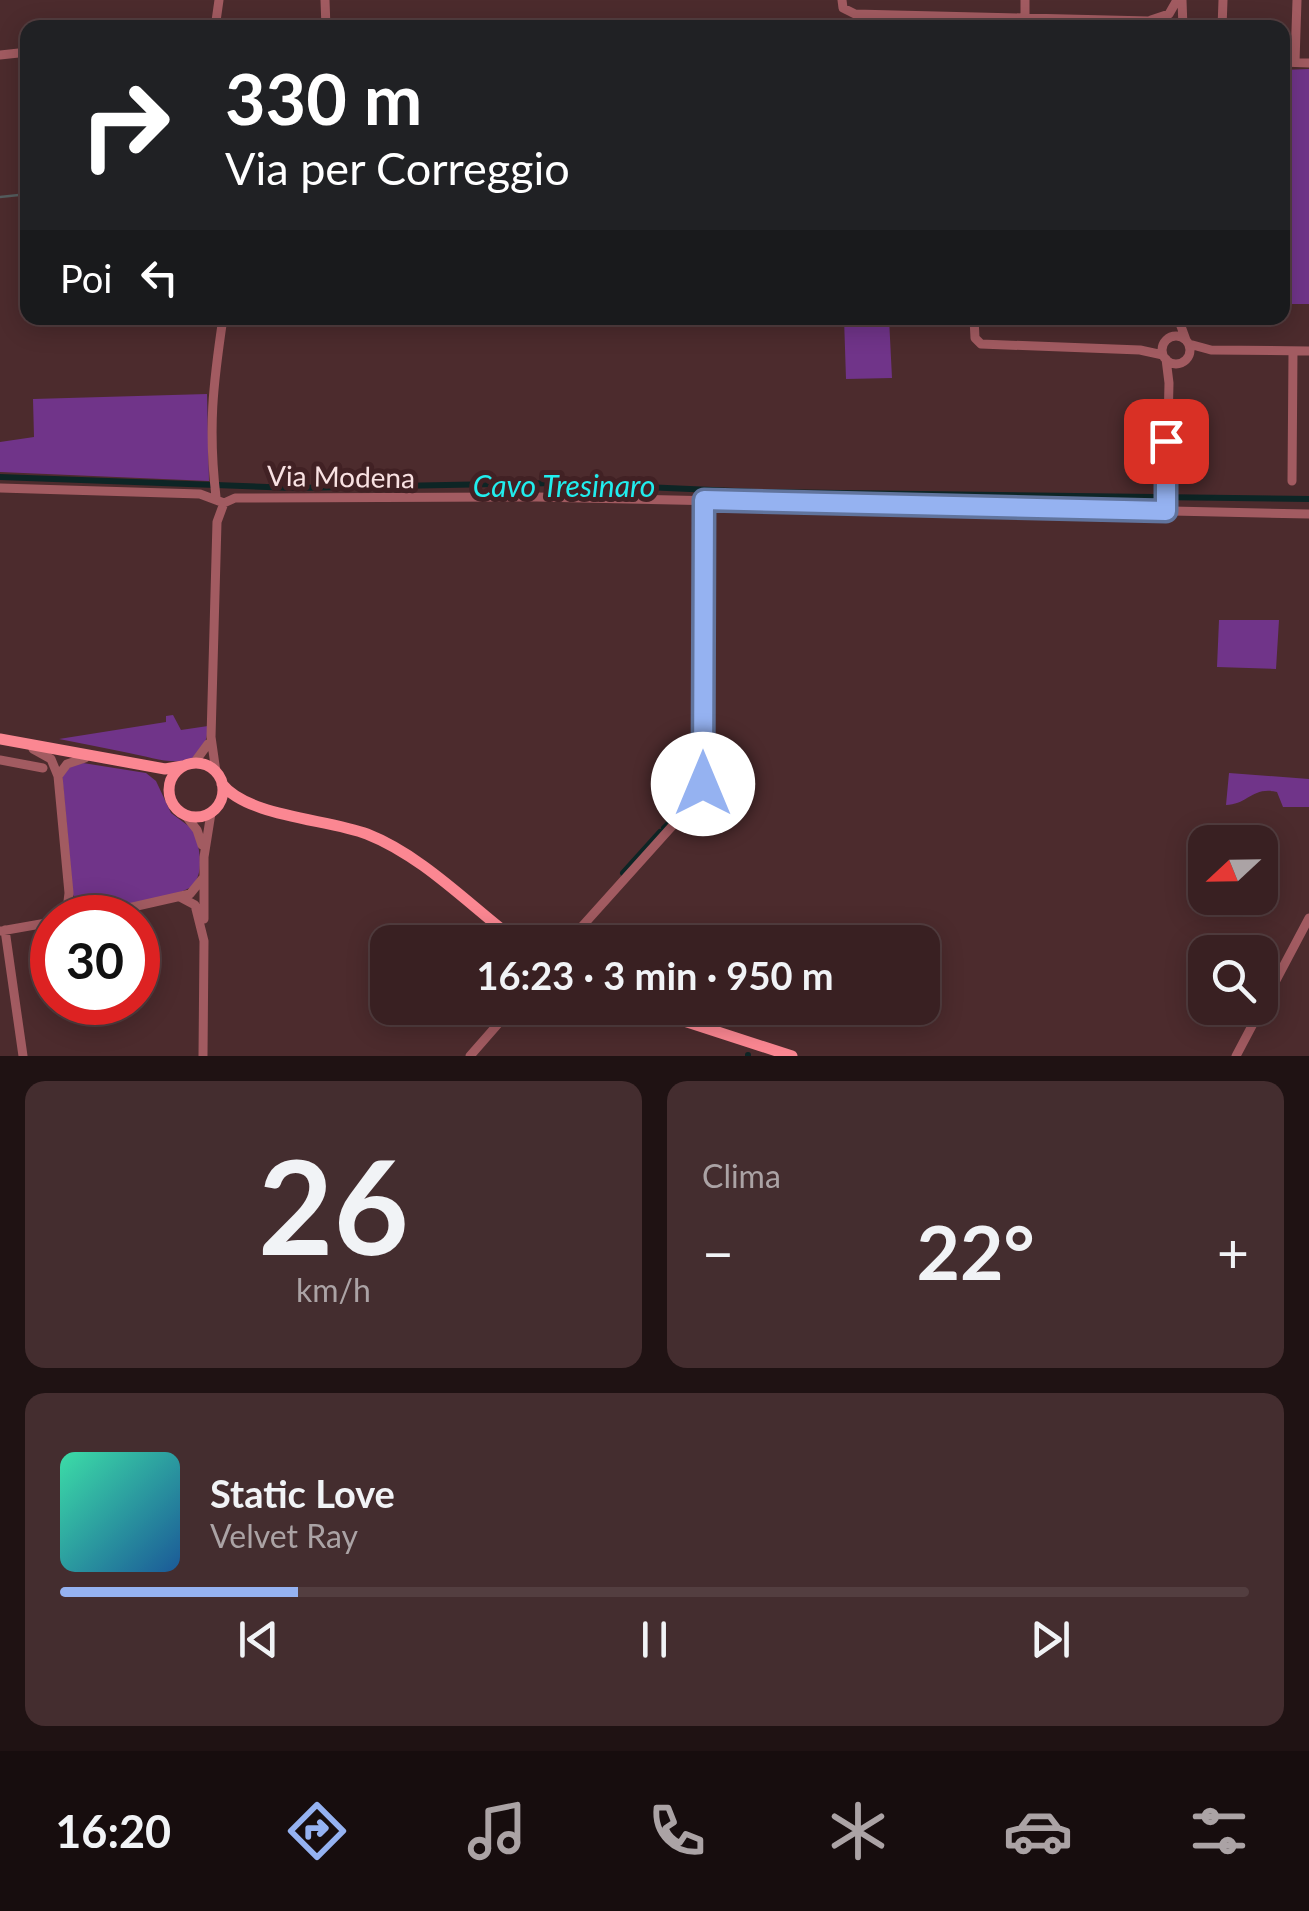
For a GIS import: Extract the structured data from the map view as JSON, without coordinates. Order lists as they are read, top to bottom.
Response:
{
  "streets": {
    "street": ["Via Modena"]
  },
  "water": ["Cavo Tresinaro"],
  "north": "left",
  "page": {
    "turn": ["330 m", "Via per Correggio"],
    "then": "Poi",
    "limit": "30",
    "trip": "16:23 · 3 min · 950 m",
    "tile": [
      ["26", "km/h"],
      "Clima"
    ],
    "heat": ["−", "22°", "+"],
    "song": ["Static Love", "Velvet Ray"],
    "tabs": "16:20"
  }
}
